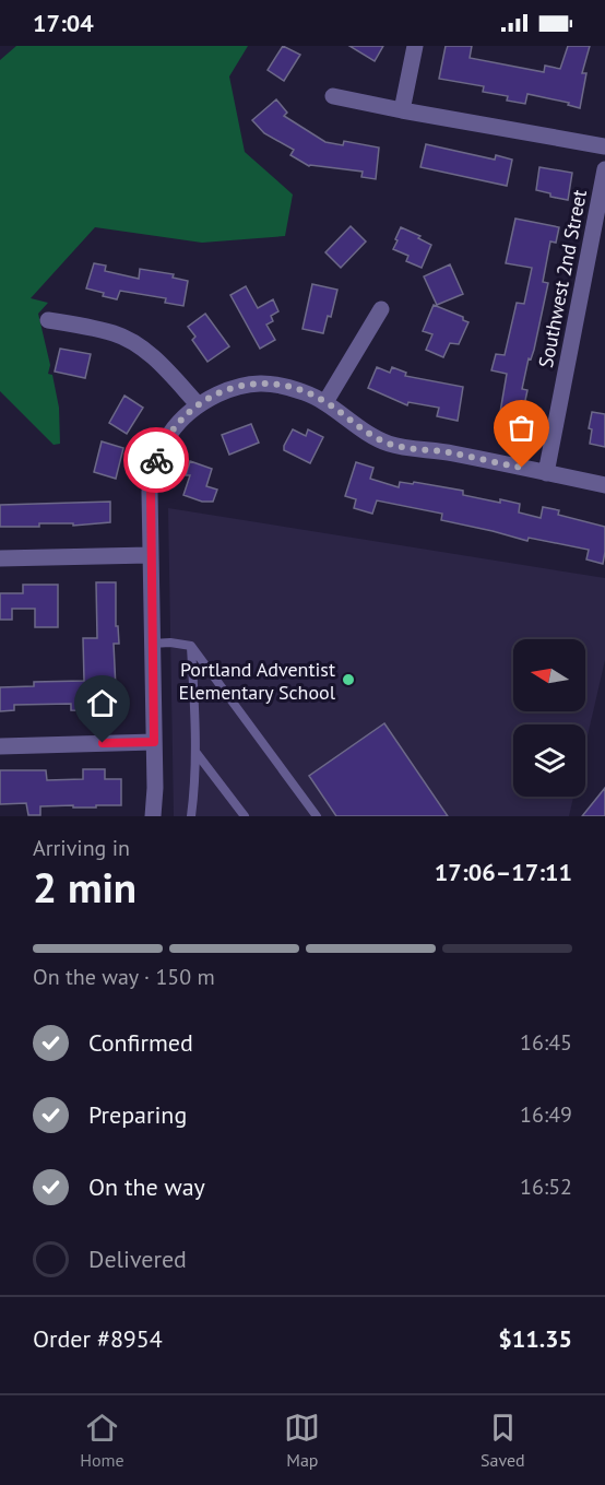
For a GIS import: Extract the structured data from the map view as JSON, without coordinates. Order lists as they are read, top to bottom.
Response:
{
  "streets": {
    "street": ["Southwest 2nd Street"]
  },
  "places": ["Portland Adventist Elementary School"],
  "north": "left",
  "page": {
    "status": "17:04",
    "heading": ["2 min", "Arriving in", "17:06–17:11"],
    "panel": ["Order #8954", "$11.35"],
    "bar": "On the way · 150 m",
    "list": [
      ["Confirmed", "16:45"],
      ["Preparing", "16:49"],
      ["On the way", "16:52"],
      "Delivered"
    ],
    "tabs": ["Home", "Map", "Saved"]
  }
}
